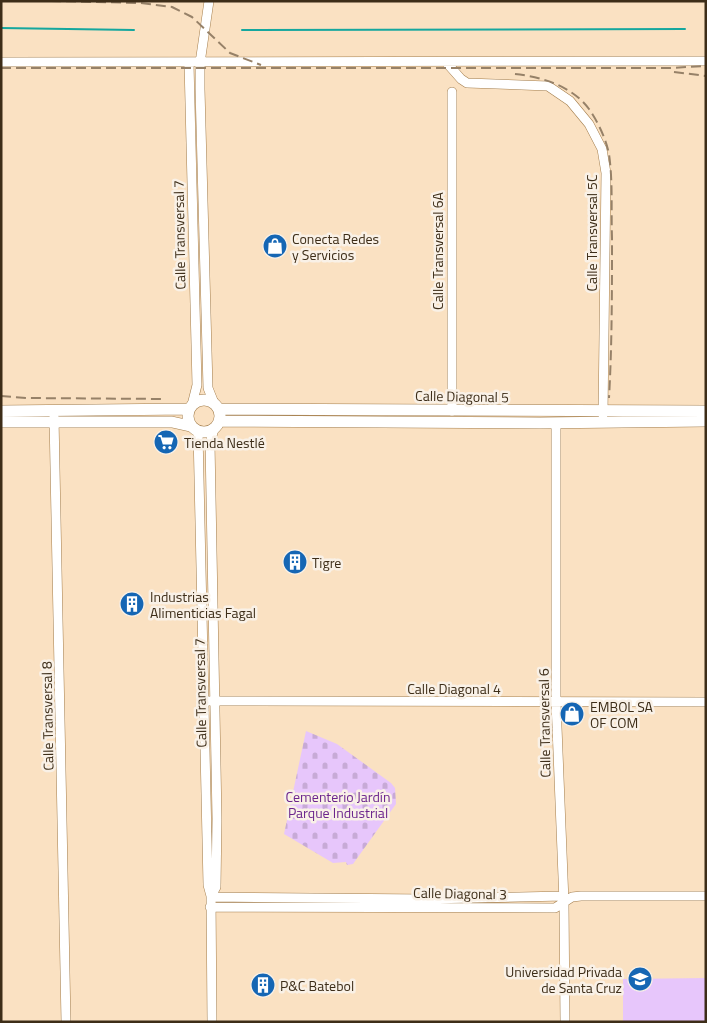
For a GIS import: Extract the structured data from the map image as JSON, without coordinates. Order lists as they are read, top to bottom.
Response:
{
  "streets": {
    "main road": ["Calle Diagonal 5"],
    "street": [
      "Calle Transversal 5C",
      "Calle Transversal 7",
      "Calle Transversal 6A",
      "Calle Diagonal 4",
      "Calle Transversal 8",
      "Calle Transversal 6",
      "Calle Diagonal 3"
    ]
  },
  "crossings": [
    ["Calle Transversal 5C", "Calle Diagonal 5"],
    ["Calle Transversal 7", "Calle Diagonal 5"],
    ["Calle Transversal 7", "Calle Diagonal 4"],
    ["Calle Transversal 7", "Calle Diagonal 3"],
    ["Calle Transversal 6A", "Calle Diagonal 5"],
    ["Calle Diagonal 5", "Calle Transversal 6"],
    ["Calle Diagonal 4", "Calle Transversal 6"],
    ["Calle Transversal 6", "Calle Diagonal 3"]
  ],
  "parks": ["Cementerio Jardín Parque Industrial"],
  "places": {
    "shop": ["Conecta Redes y Servicios", "EMBOL SA OF COM"],
    "supermarket": ["Tienda Nestlé"],
    "building": ["Tigre", "Industrias Alimenticias Fagal", "P&C Batebol"],
    "school or university": ["Universidad Privada de Santa Cruz"]
  }
}
